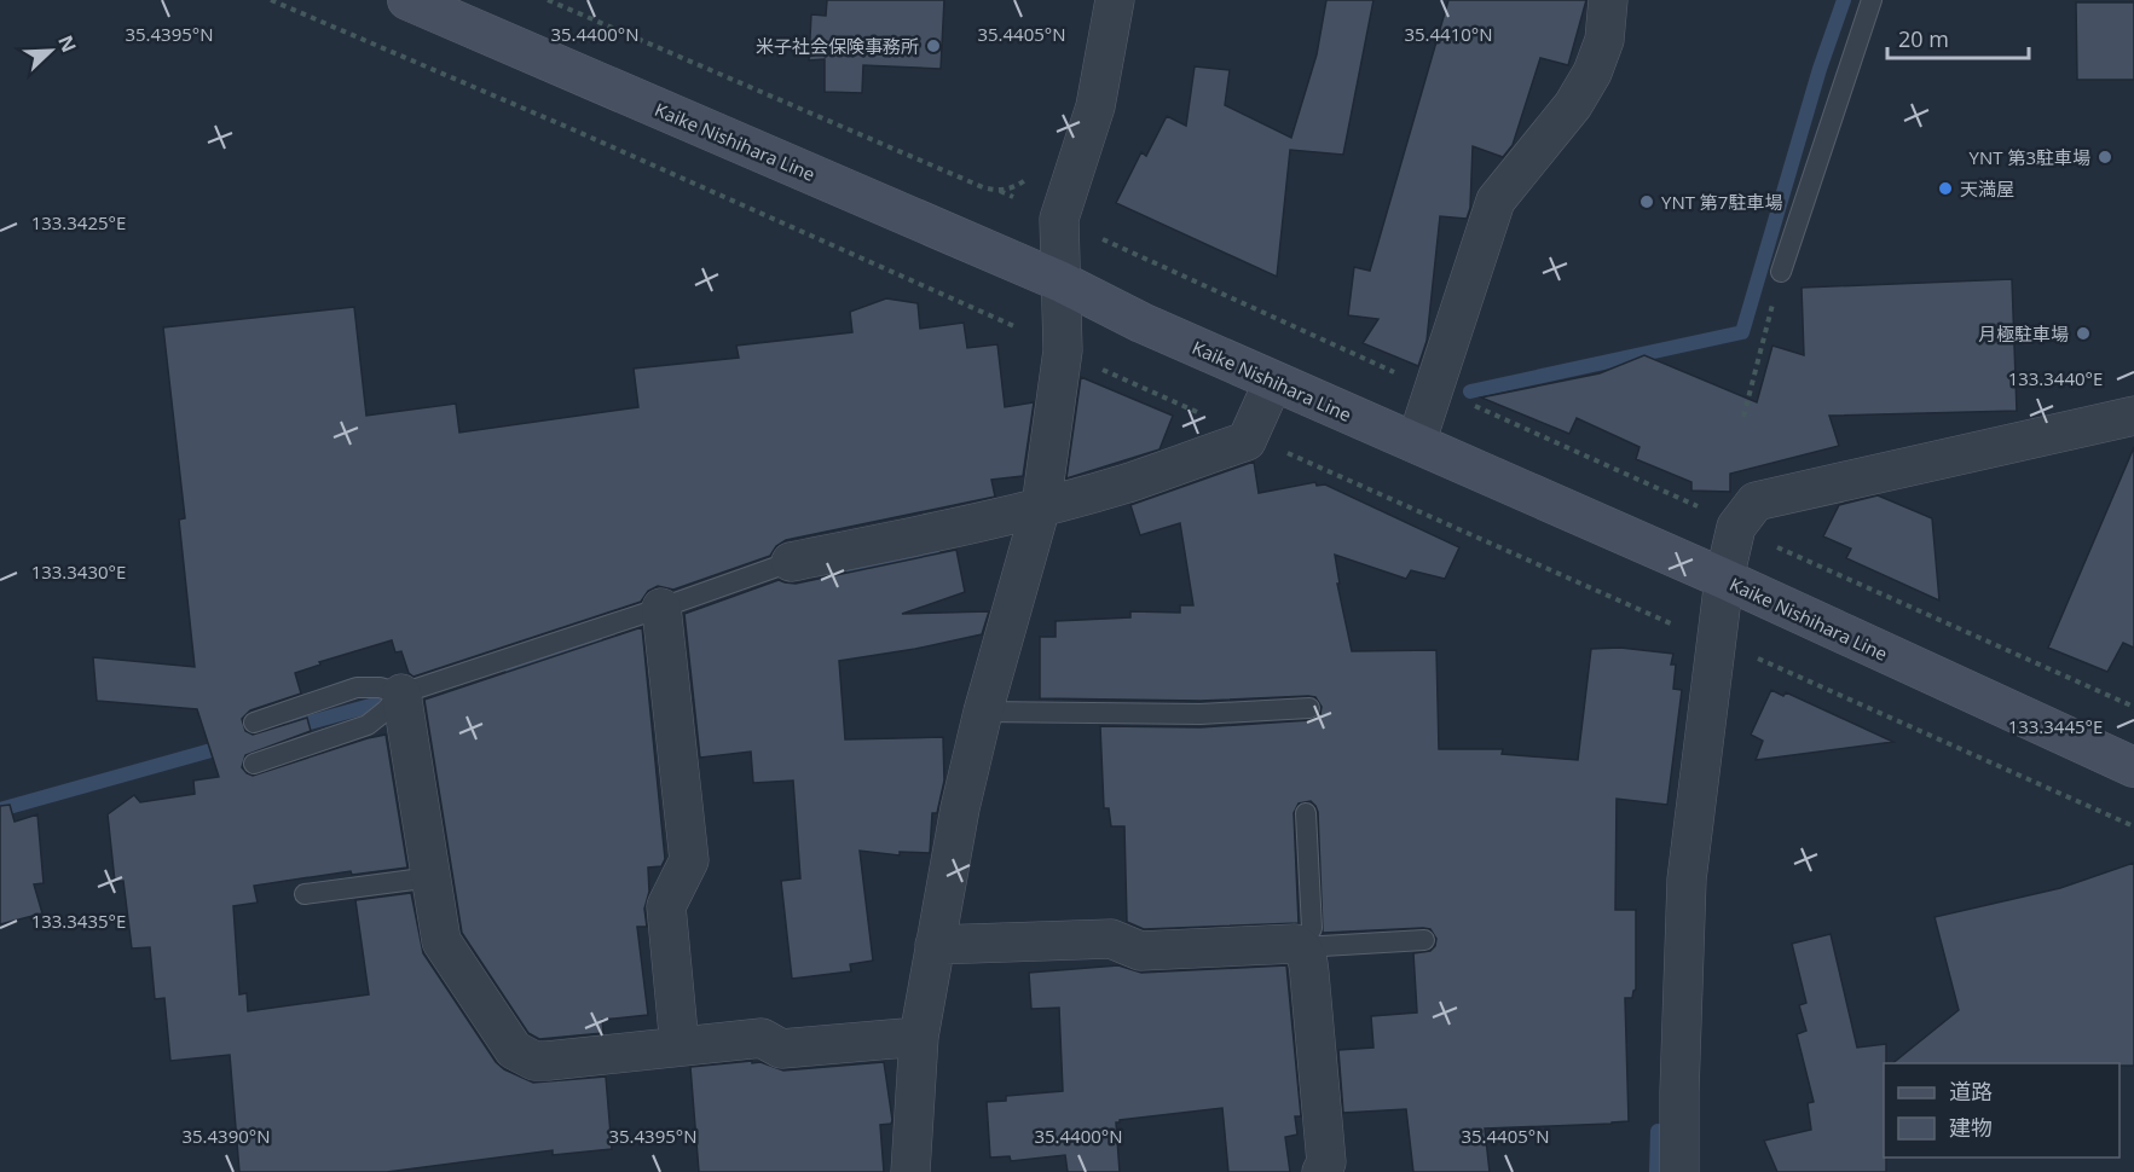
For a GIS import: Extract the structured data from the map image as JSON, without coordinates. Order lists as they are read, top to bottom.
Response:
{
  "streets": {
    "main road": ["Kaike Nishihara Line"]
  },
  "places": [
    "米子社会保険事務所",
    "YNT 第3駐車場",
    "天満屋",
    "YNT 第7駐車場",
    "月極駐車場"
  ],
  "legend": ["道路", "建物"],
  "scale_bar": "20 m",
  "north": "top right",
  "coordinates": [
    "35.4395°N",
    "35.4400°N",
    "35.4405°N",
    "35.4410°N",
    "133.3425°E",
    "133.3440°E",
    "133.3430°E",
    "133.3445°E",
    "133.3435°E",
    "35.4390°N"
  ]
}
